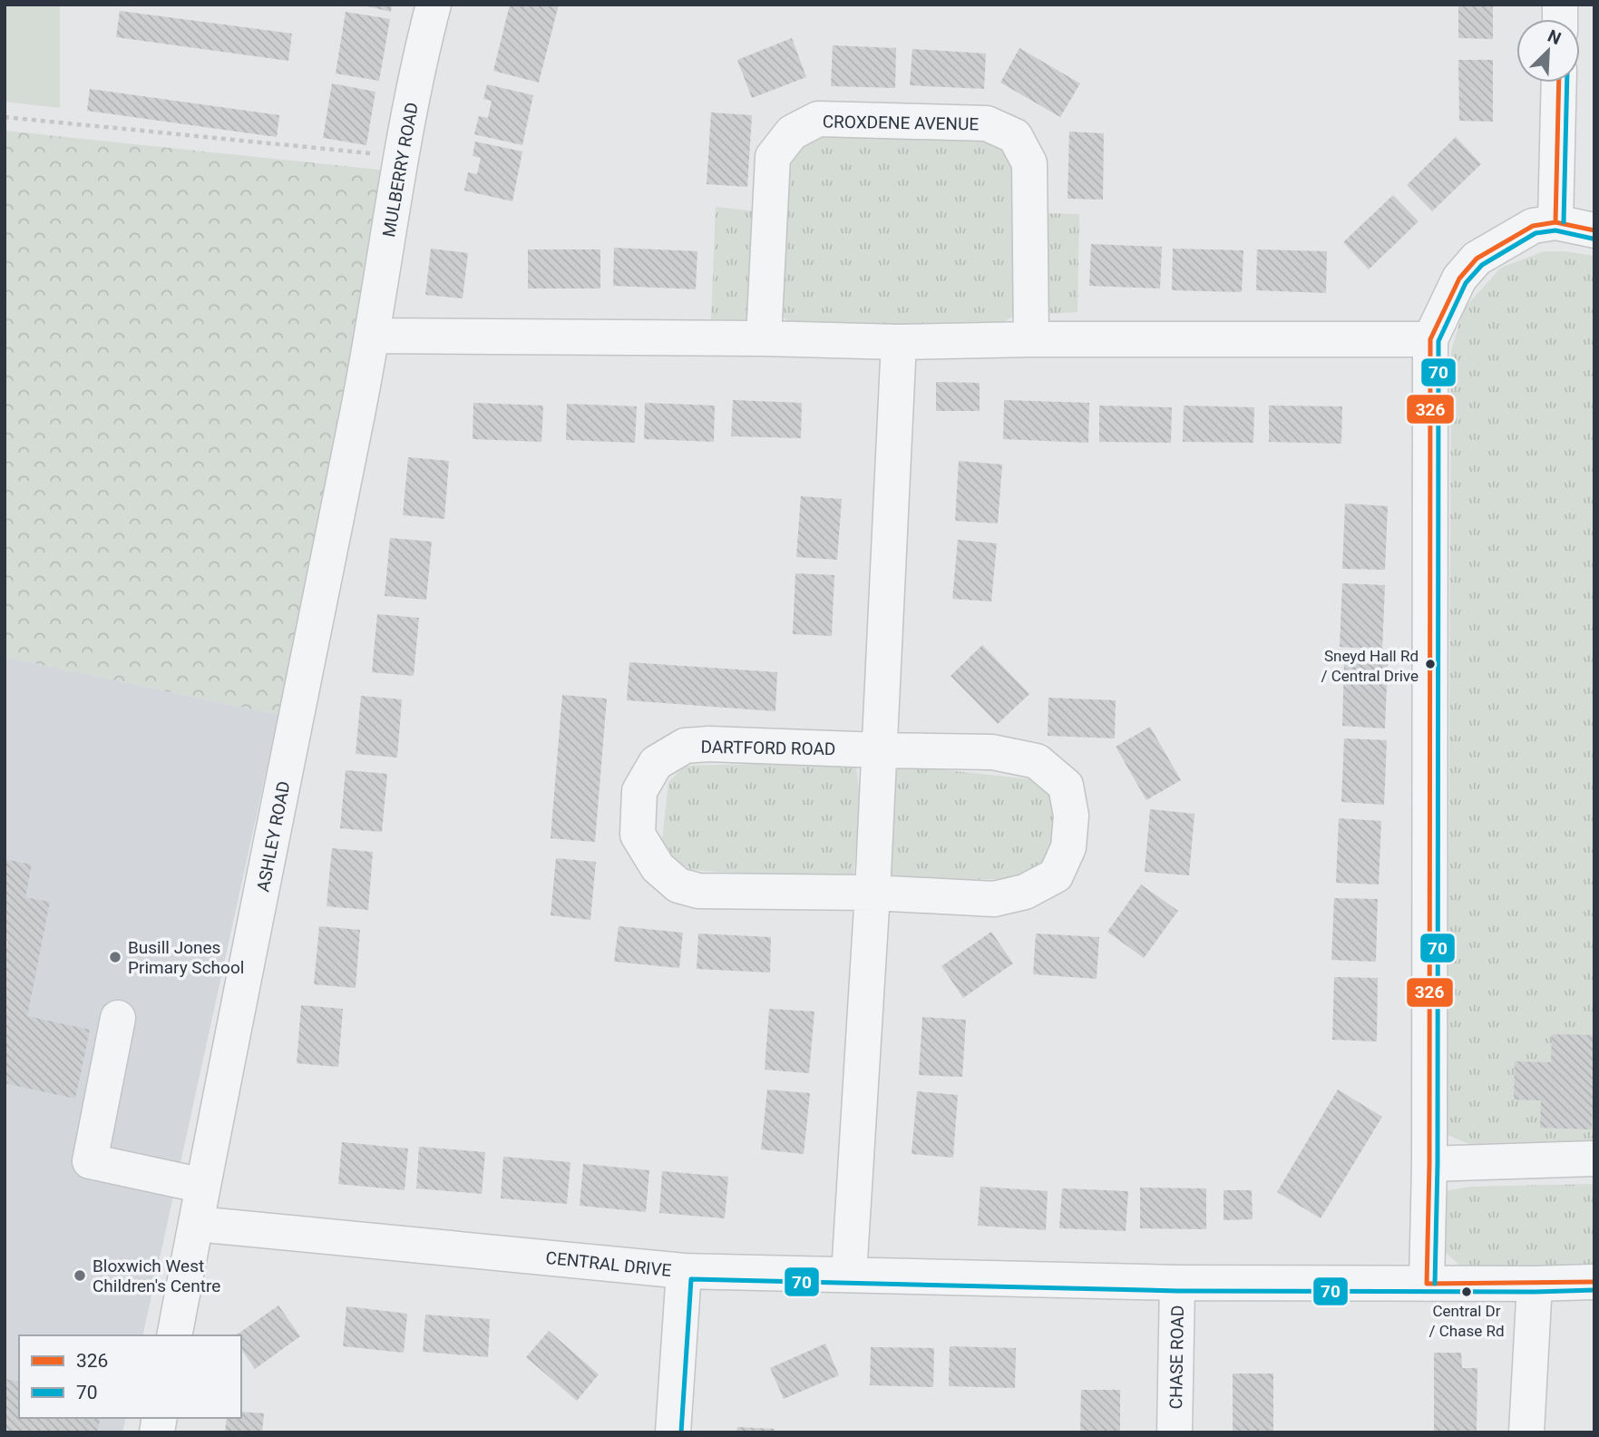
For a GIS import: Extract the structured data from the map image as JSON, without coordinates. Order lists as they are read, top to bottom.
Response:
{
  "streets": {
    "street": [
      "CROXDENE AVENUE",
      "MULBERRY ROAD",
      "DARTFORD ROAD",
      "ASHLEY ROAD",
      "CENTRAL DRIVE",
      "CHASE ROAD"
    ]
  },
  "crossings": [
    ["MULBERRY ROAD", "ASHLEY ROAD"],
    ["ASHLEY ROAD", "CENTRAL DRIVE"],
    ["CENTRAL DRIVE", "CHASE ROAD"]
  ],
  "places": [
    "Sneyd Hall Rd / Central Drive",
    "Busill Jones Primary School",
    "Bloxwich West Children's Centre",
    "Central Dr / Chase Rd"
  ],
  "lines": ["transit line 326", "transit line 70"],
  "legend": ["326", "70"],
  "north": "top right"
}
